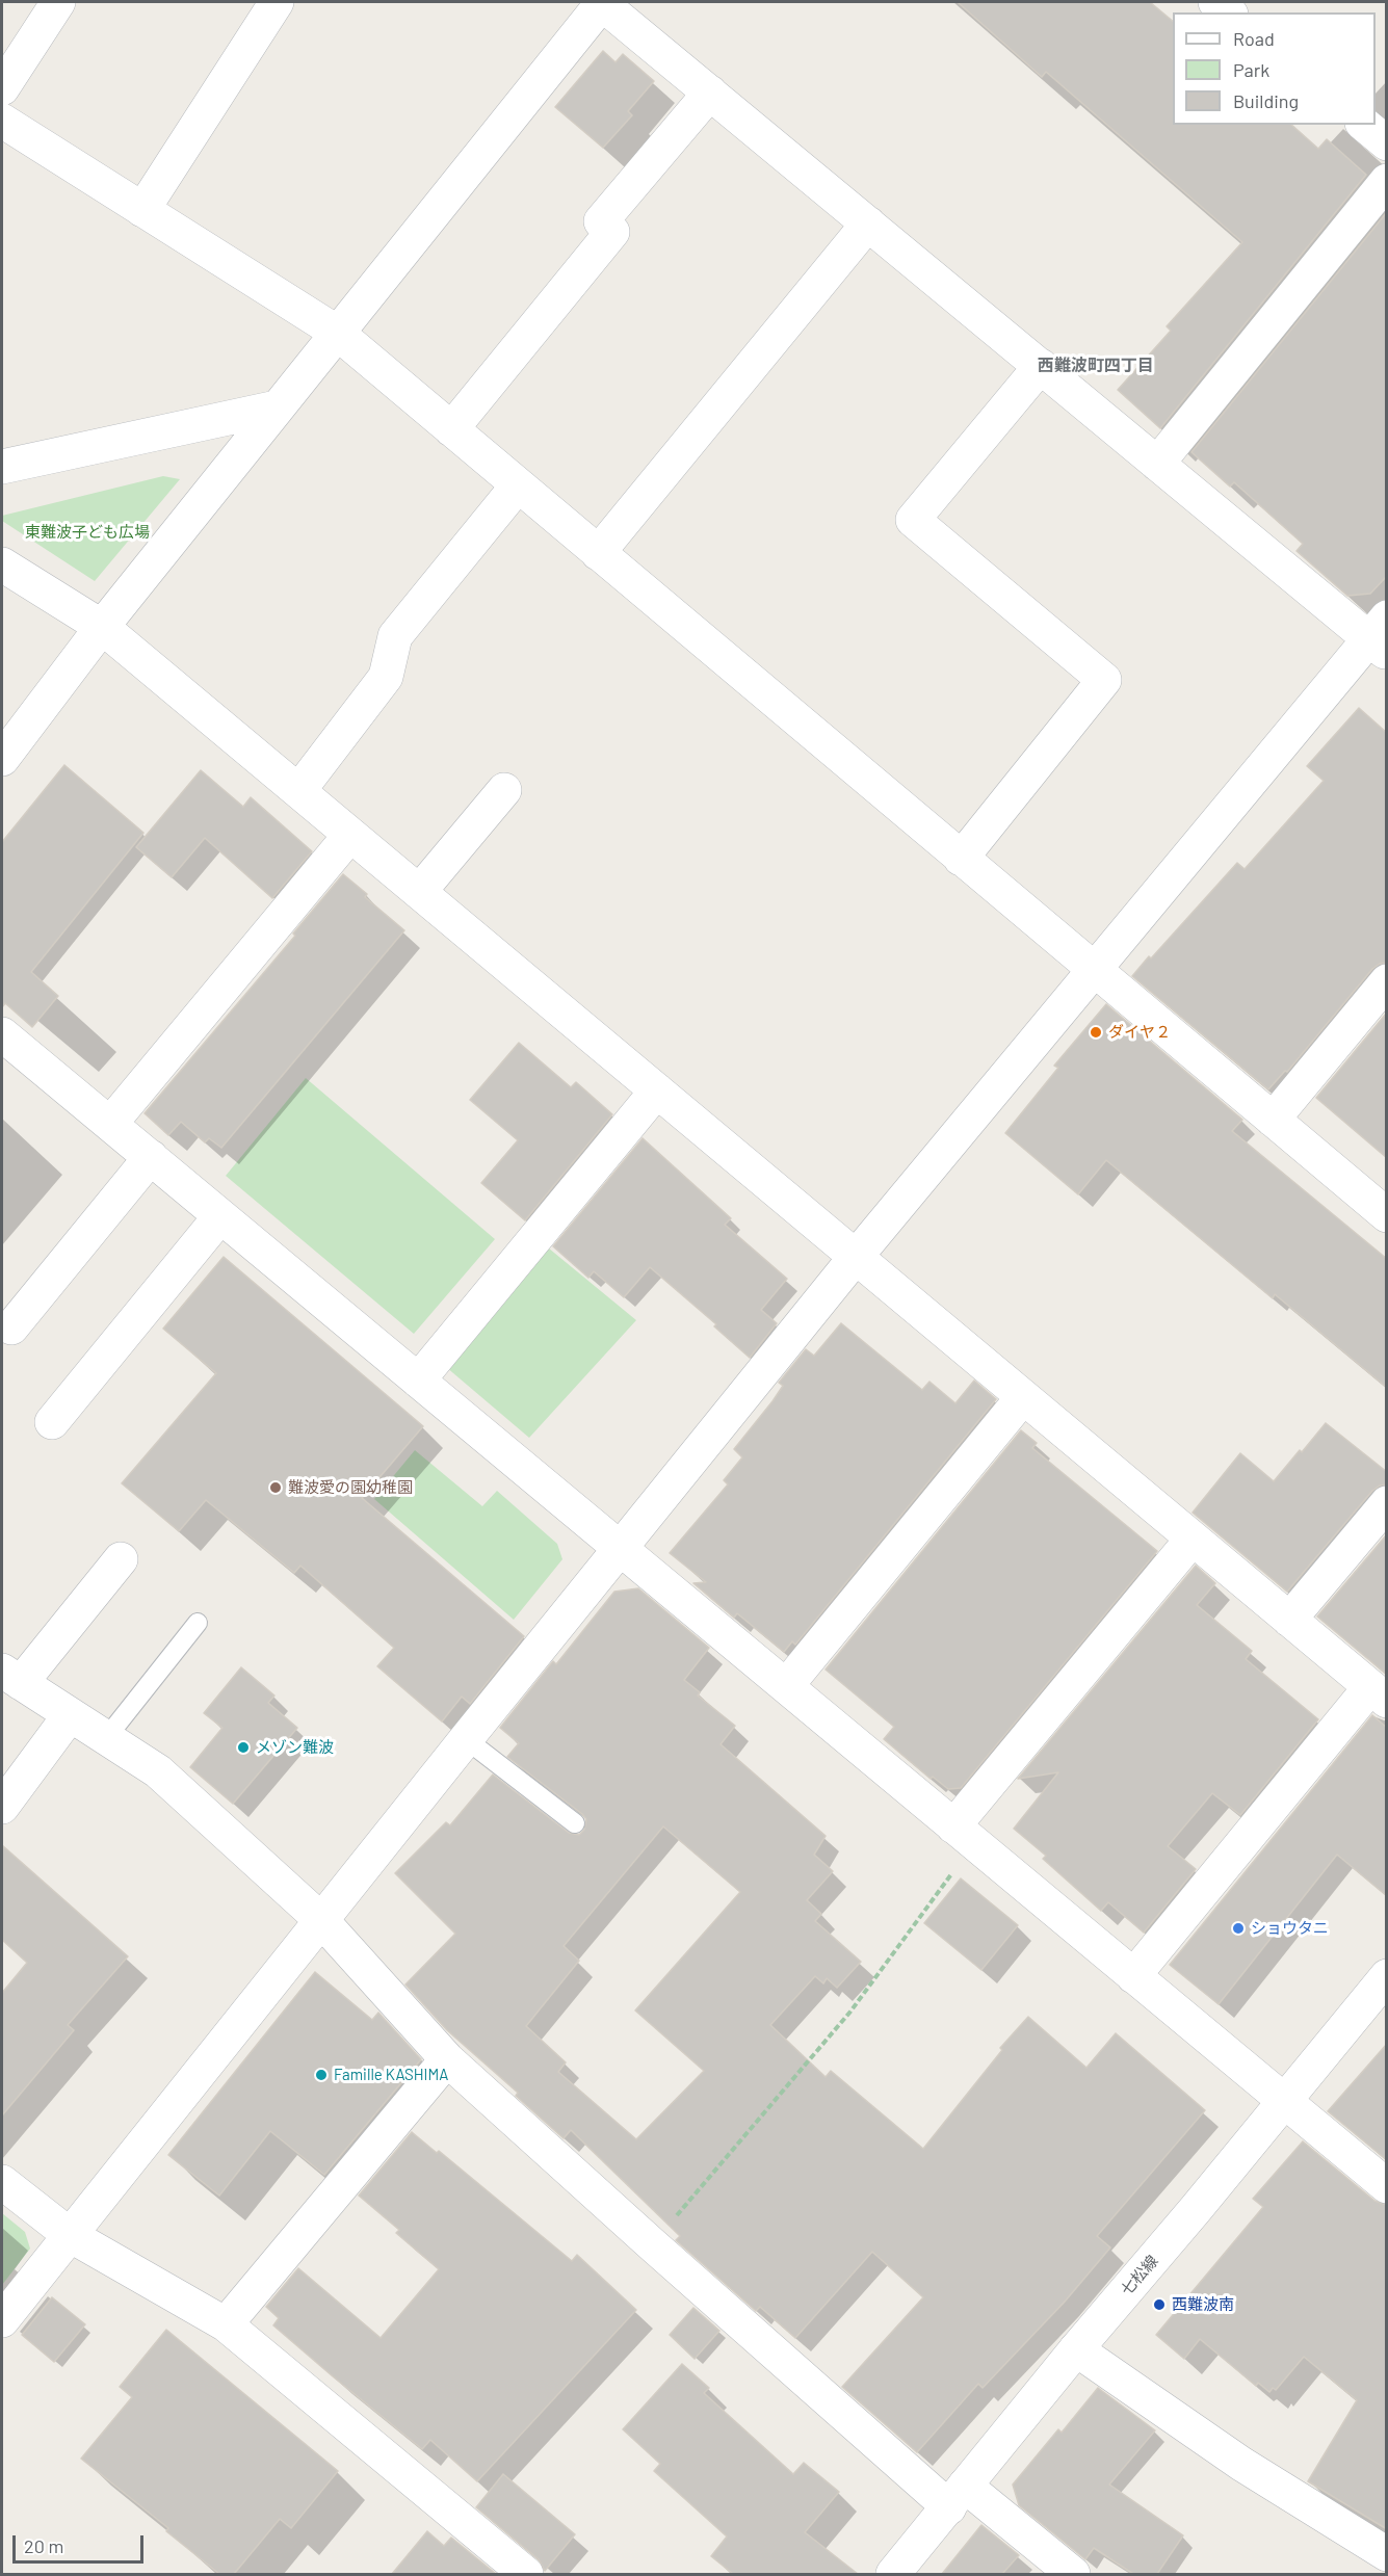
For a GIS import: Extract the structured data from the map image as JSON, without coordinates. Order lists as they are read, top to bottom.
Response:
{
  "streets": {
    "street": ["七松線"]
  },
  "districts": ["西難波町四丁目"],
  "parks": ["東難波子ども広場"],
  "places": [
    "ダイヤ２",
    "難波愛の園幼稚園",
    "メゾン難波",
    "ショウタニ",
    "Famille KASHIMA",
    "西難波南"
  ],
  "legend": ["Road", "Park", "Building"],
  "scale_bar": "20 m"
}
